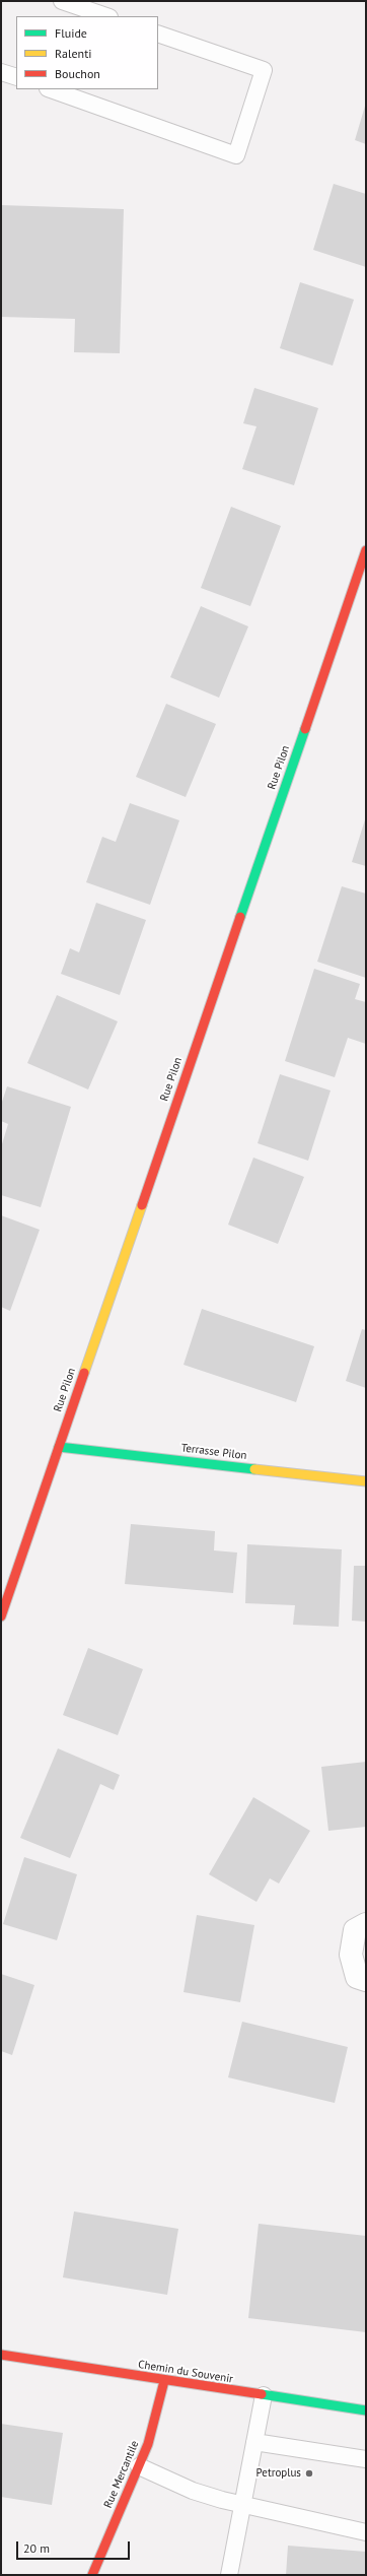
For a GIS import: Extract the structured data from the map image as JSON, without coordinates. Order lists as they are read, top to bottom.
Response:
{
  "streets": {
    "street": [
      "Rue Pilon",
      "Terrasse Pilon",
      "Chemin du Souvenir",
      "Rue Mercantile"
    ]
  },
  "crossings": [
    ["Rue Pilon", "Terrasse Pilon"],
    ["Chemin du Souvenir", "Rue Mercantile"]
  ],
  "places": ["Petroplus"],
  "legend": ["Fluide", "Ralenti", "Bouchon"],
  "scale_bar": "20 m"
}
